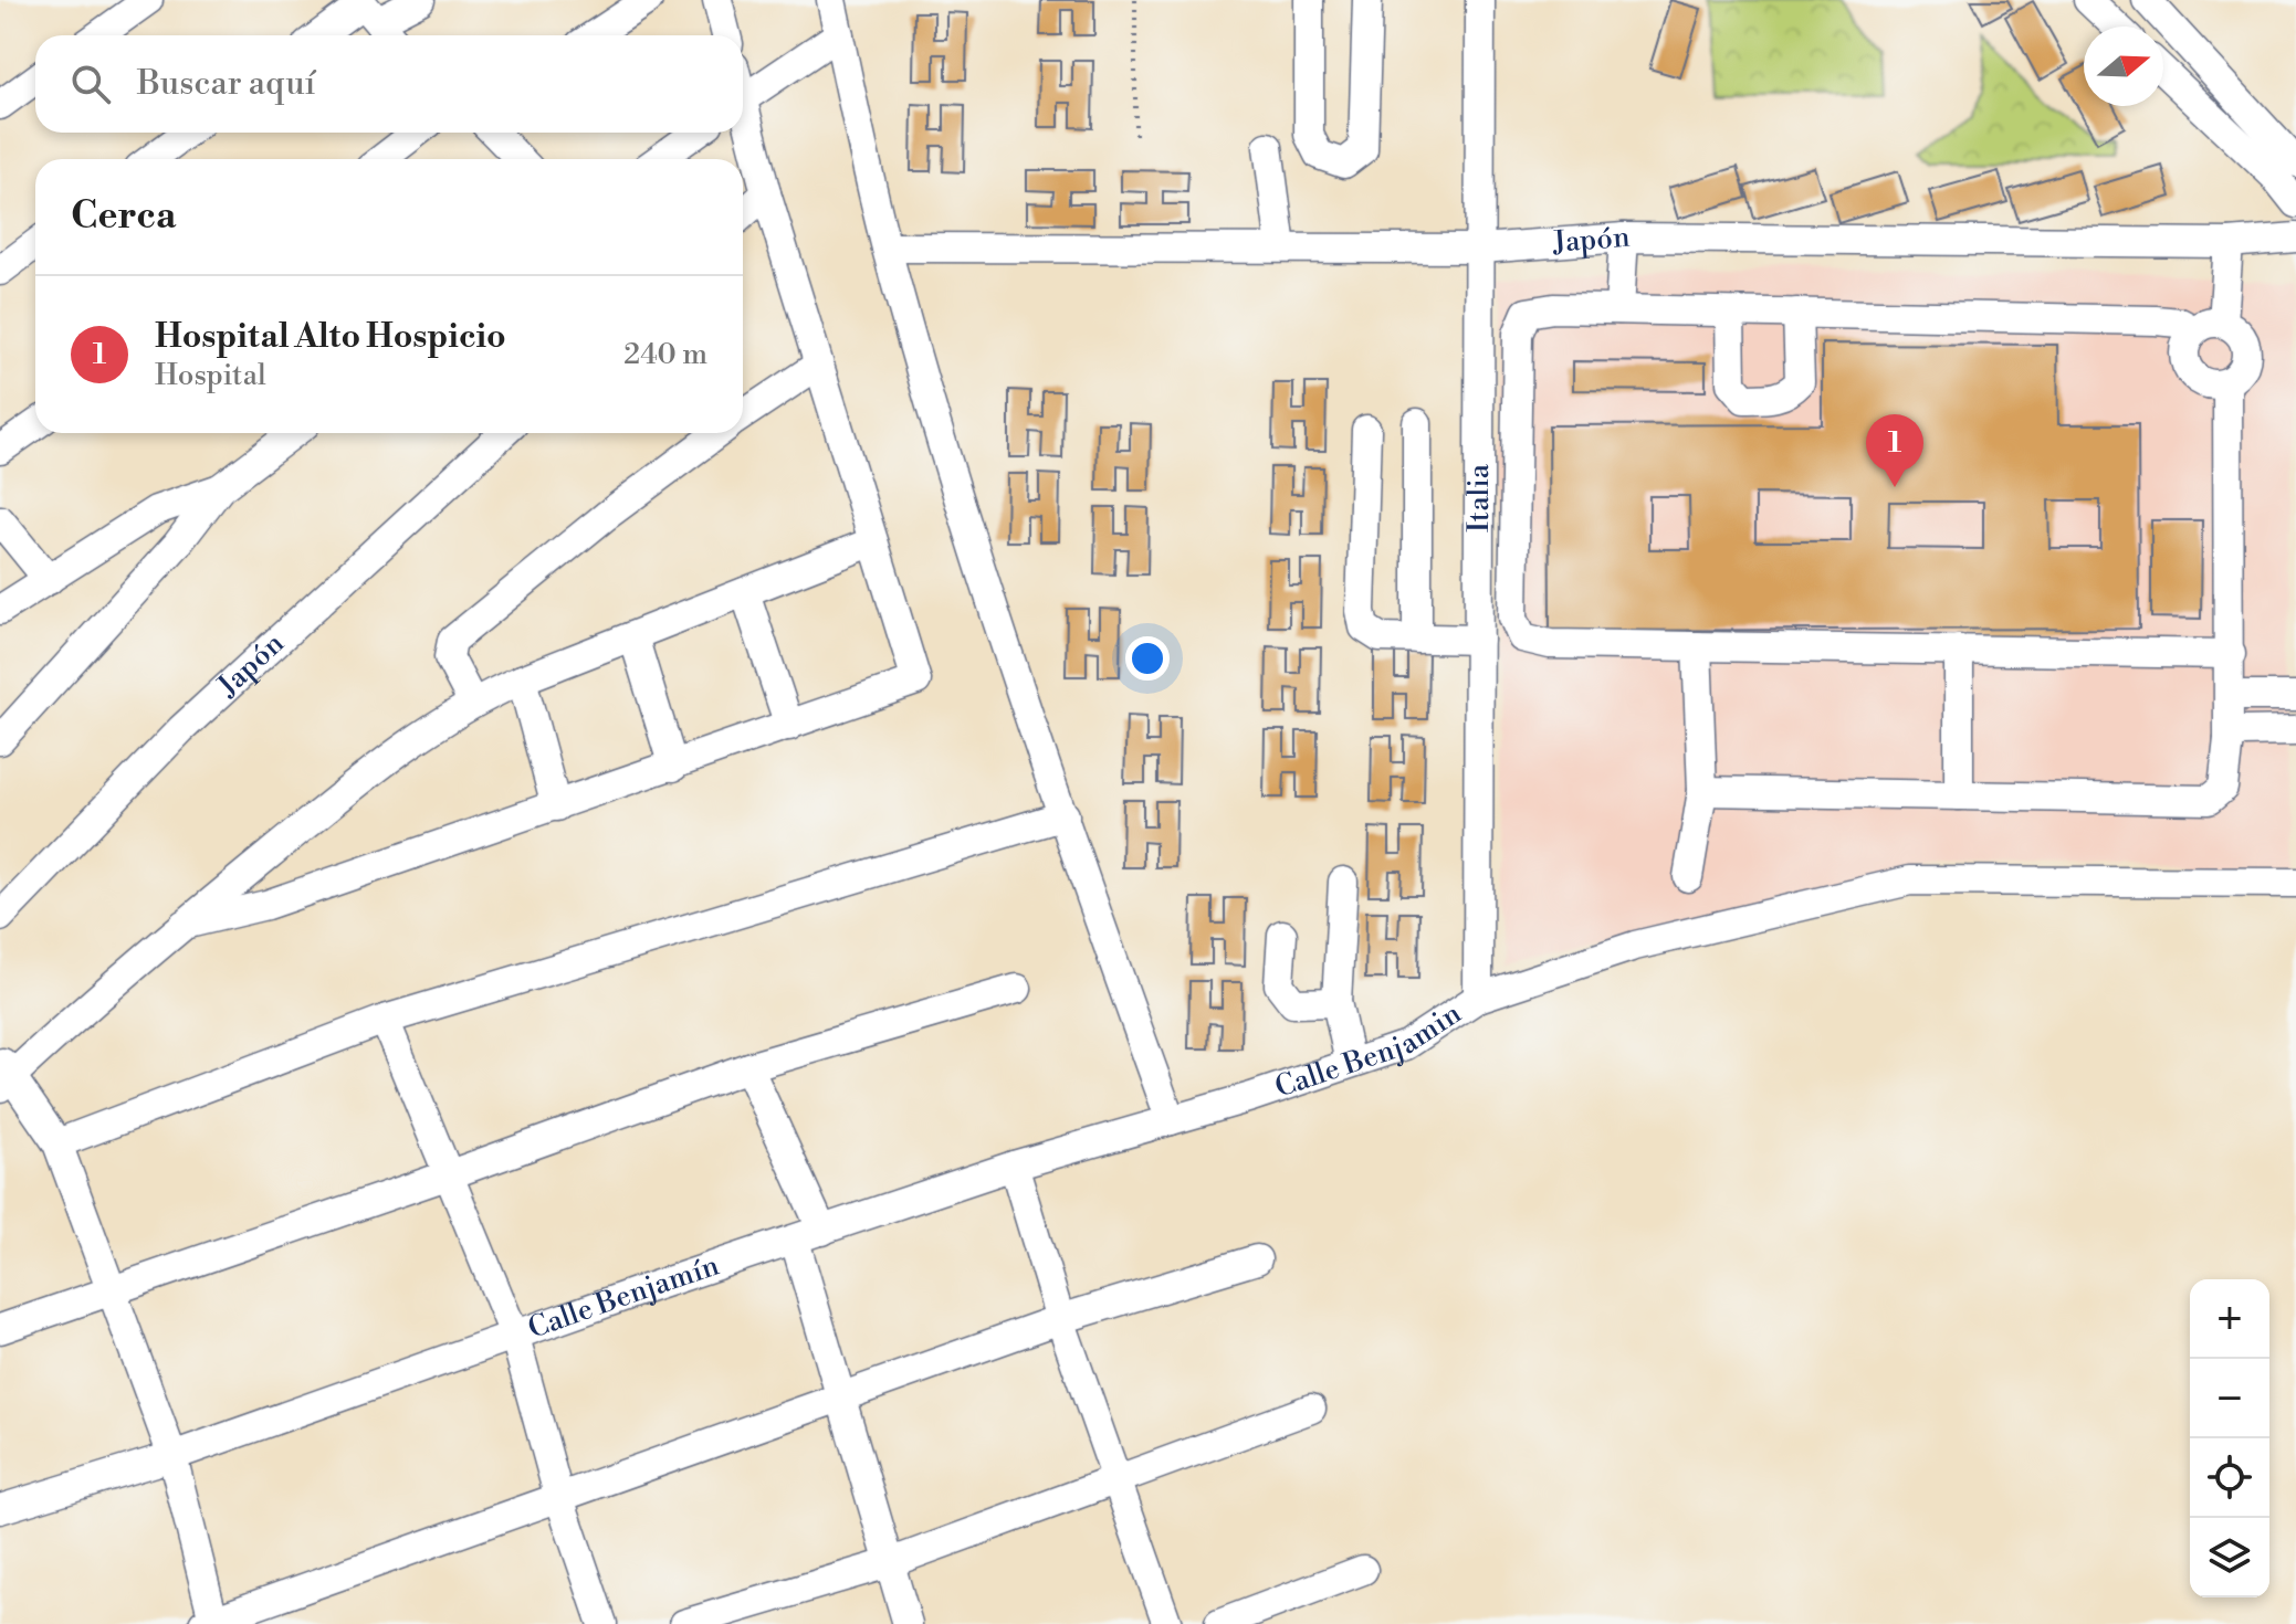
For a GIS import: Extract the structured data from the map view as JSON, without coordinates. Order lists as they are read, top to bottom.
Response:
{
  "streets": {
    "street": [
      "Japón",
      "Italia",
      "Calle Benjamin",
      "Calle Benjamín"
    ]
  },
  "crossings": [
    ["Japón", "Italia"],
    ["Italia", "Calle Benjamin"],
    ["Calle Benjamin", "Calle Benjamín"]
  ],
  "north": "right",
  "page": {
    "search": "Buscar aquí",
    "heading": "Cerca",
    "list": [
      {
        "mark": "1",
        "name": "Hospital Alto Hospicio",
        "note": "Hospital",
        "value": "240 m"
      }
    ],
    "pins": "1",
    "map_buttons": ["+", "−"]
  }
}
